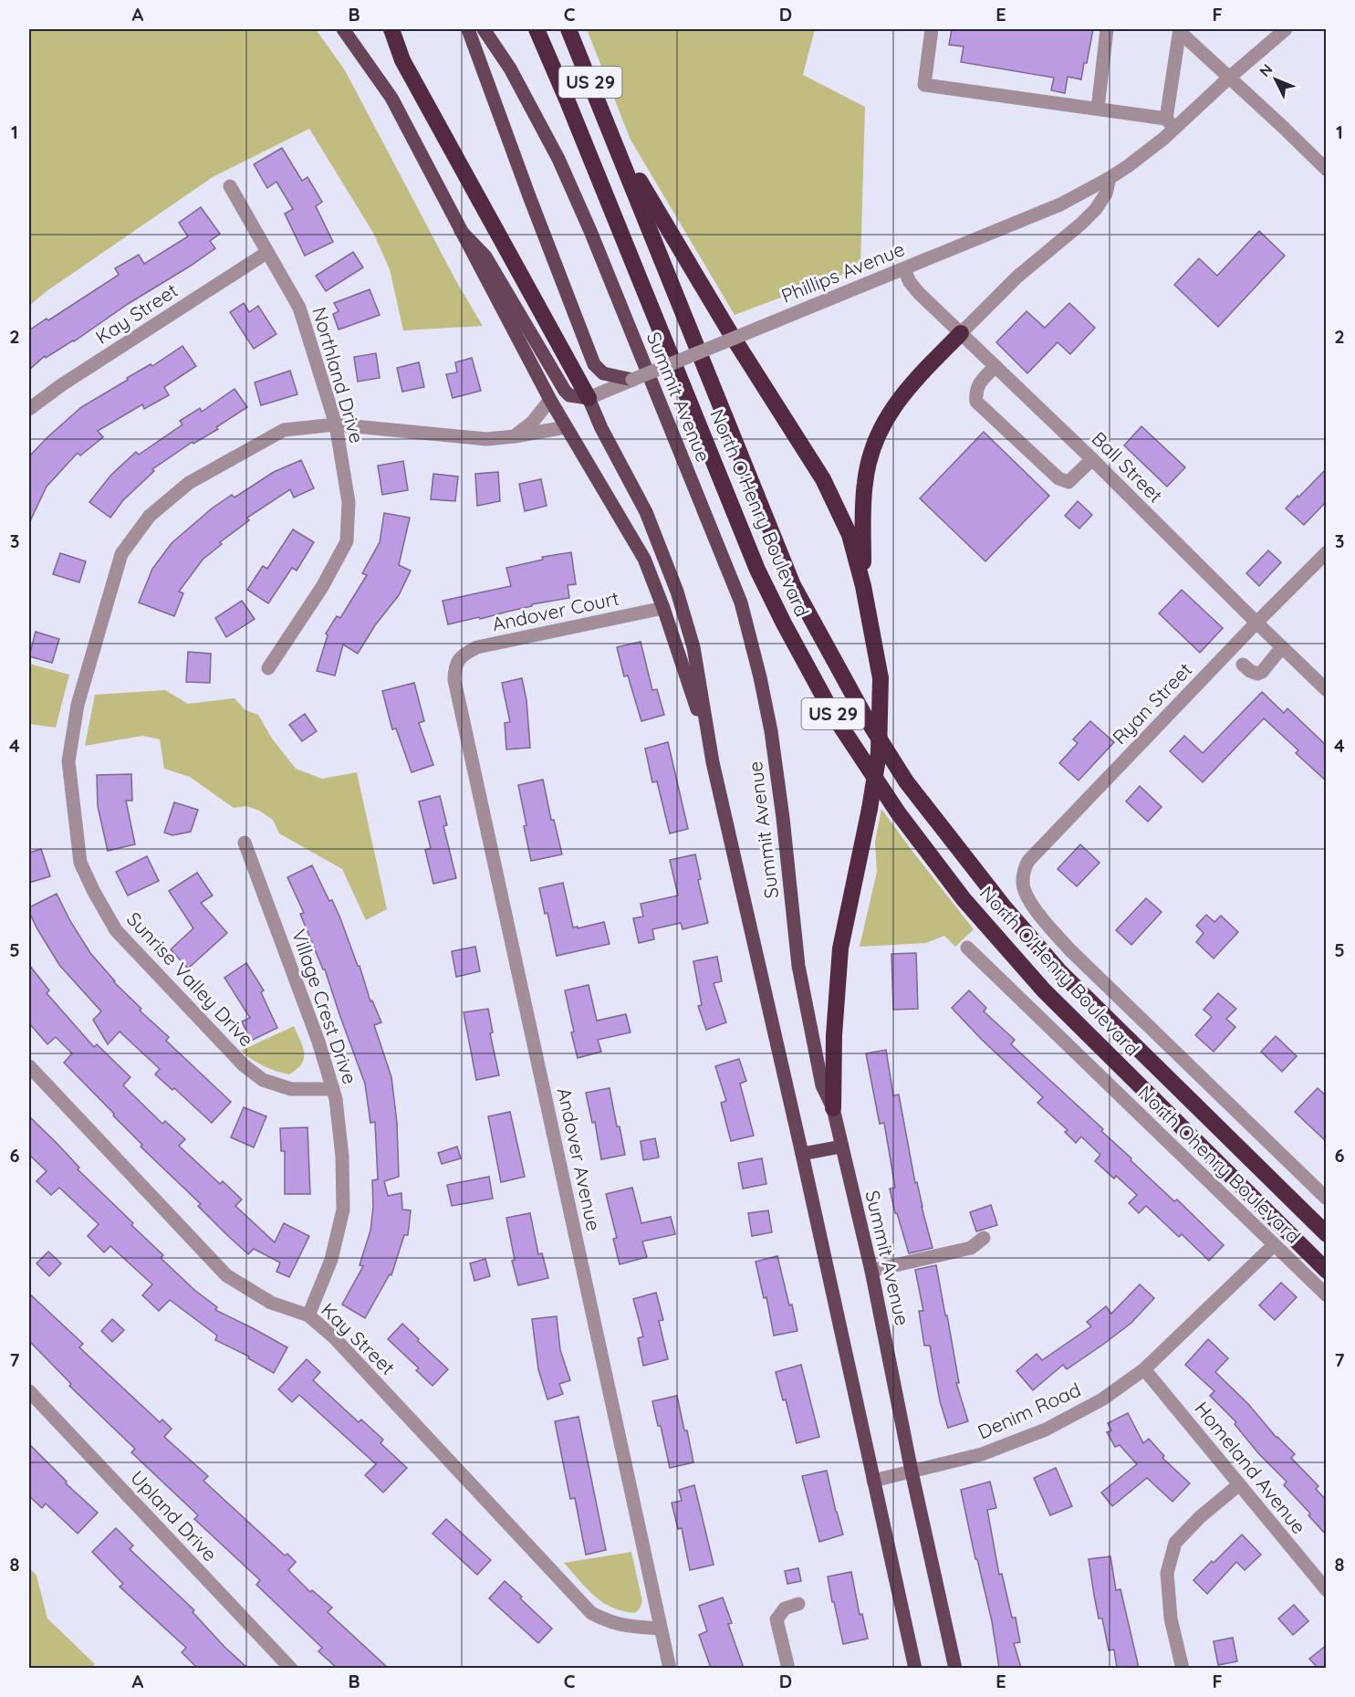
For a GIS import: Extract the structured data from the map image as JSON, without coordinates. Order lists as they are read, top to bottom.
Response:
{
  "streets": {
    "highway": ["US 29", "North O'Henry Boulevard"],
    "main road": ["Summit Avenue"],
    "street": [
      "Phillips Avenue",
      "Kay Street",
      "Northland Drive",
      "Ball Street",
      "Andover Court",
      "Ryan Street",
      "Sunrise Valley Drive",
      "Village Crest Drive",
      "Andover Avenue",
      "North Ohenry Boulevard",
      "Denim Road",
      "Homeland Avenue",
      "Upland Drive"
    ]
  },
  "crossings": [
    ["Phillips Avenue", "Summit Avenue"],
    ["Phillips Avenue", "Ball Street"],
    ["Kay Street", "Northland Drive"],
    ["Kay Street", "Village Crest Drive"],
    ["Kay Street", "Andover Avenue"],
    ["Northland Drive", "Sunrise Valley Drive"],
    ["Summit Avenue", "Andover Court"],
    ["Summit Avenue", "Sunrise Valley Drive"],
    ["Summit Avenue", "Denim Road"],
    ["Ball Street", "Ryan Street"],
    ["Andover Court", "Andover Avenue"],
    ["Sunrise Valley Drive", "Village Crest Drive"],
    ["North Ohenry Boulevard", "Denim Road"],
    ["Denim Road", "Homeland Avenue"]
  ],
  "north": "top left",
  "grid": {
    "columns": [
      "A",
      "B",
      "C",
      "D",
      "E",
      "F"
    ],
    "rows": [
      "1",
      "2",
      "3",
      "4",
      "5",
      "6",
      "7",
      "8"
    ]
  }
}
